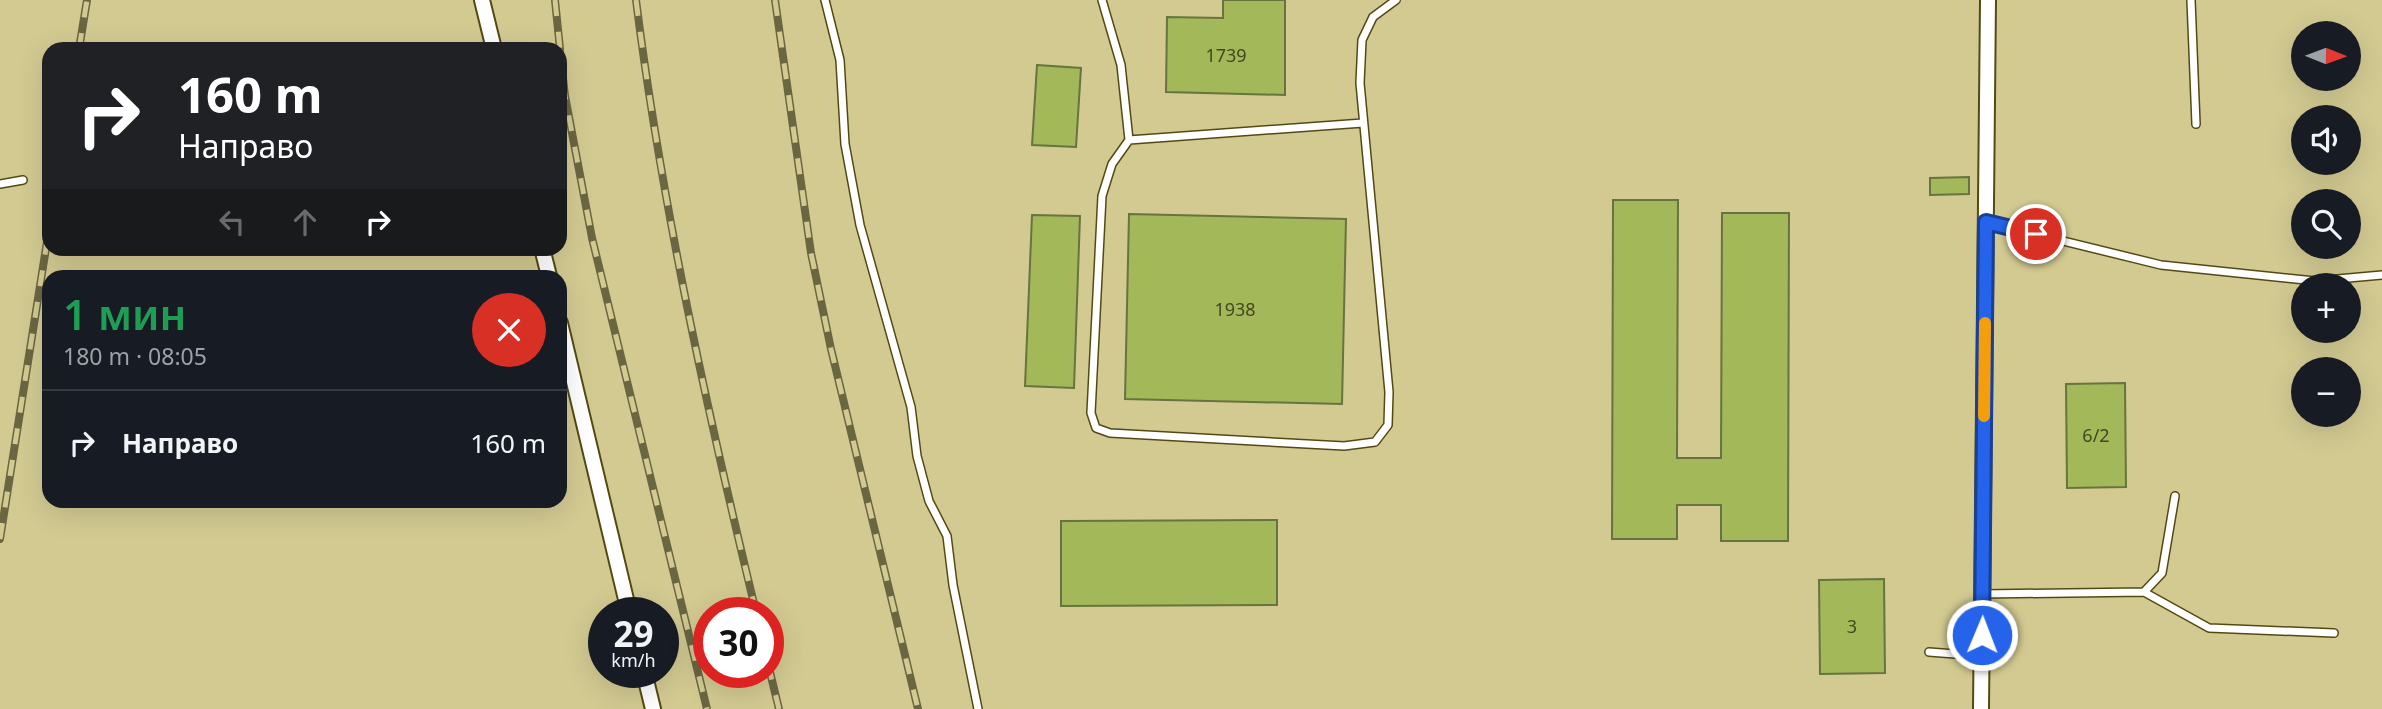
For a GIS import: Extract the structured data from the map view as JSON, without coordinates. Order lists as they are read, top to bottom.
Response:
{
  "house_numbers": [
    "1739",
    "1938",
    "6/2",
    "3"
  ],
  "north": "right",
  "page": {
    "map_buttons": ["+", "−"],
    "turn": ["160 m", "Направо"],
    "heading": ["1 мин", "180 m · 08:05"],
    "list": [
      {
        "name": "Направо",
        "value": "160 m"
      }
    ],
    "speed": "29 km/h",
    "limit": "30"
  }
}
